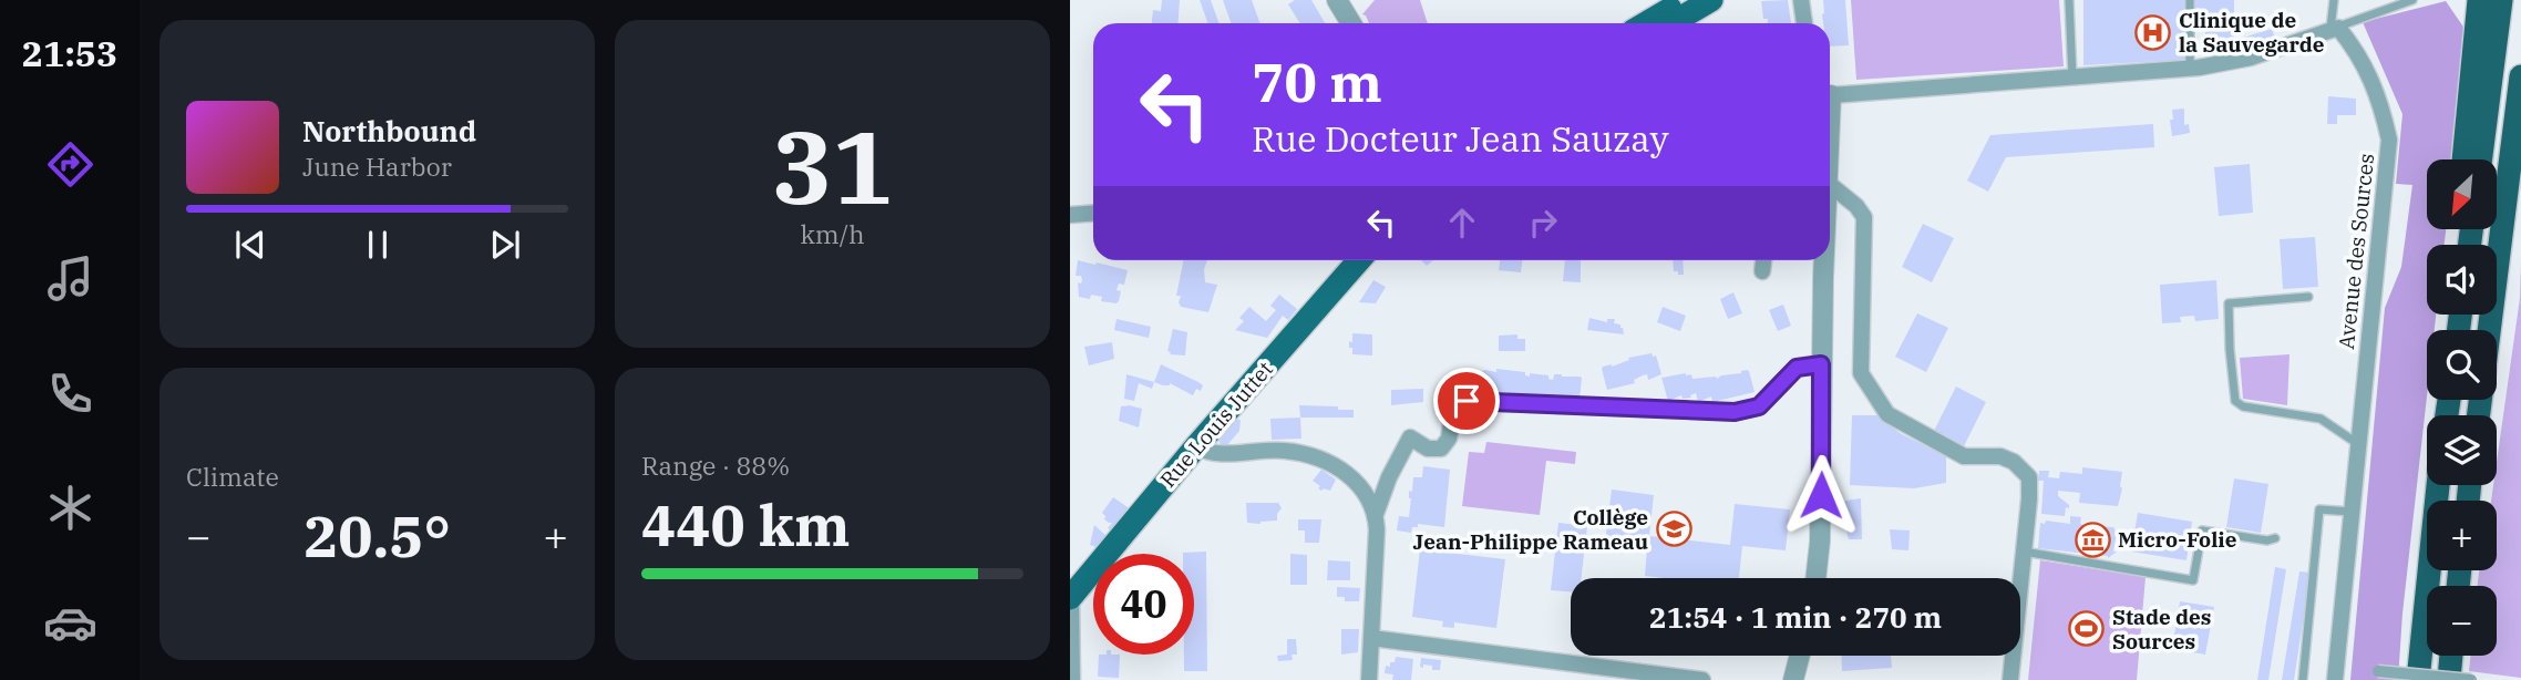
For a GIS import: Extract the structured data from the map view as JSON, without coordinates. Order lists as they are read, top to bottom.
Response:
{
  "streets": {
    "main road": ["Rue Louis Juttet"],
    "street": ["Avenue des Sources"]
  },
  "places": {
    "hospital": ["Clinique de la Sauvegarde"],
    "school or university": ["Collège Jean-Philippe Rameau"],
    "museum": ["Micro-Folie"],
    "sports": ["Stade des Sources"]
  },
  "north": "bottom left",
  "page": {
    "tabs": "21:53",
    "tile": [
      ["31", "km/h"],
      "Climate",
      ["Range · 88%", "440 km"]
    ],
    "turn": ["70 m", "Rue Docteur Jean Sauzay"],
    "song": ["Northbound", "June Harbor"],
    "map_buttons": ["+", "−"],
    "heat": ["−", "20.5°", "+"],
    "limit": "40",
    "trip": "21:54 · 1 min · 270 m"
  }
}
